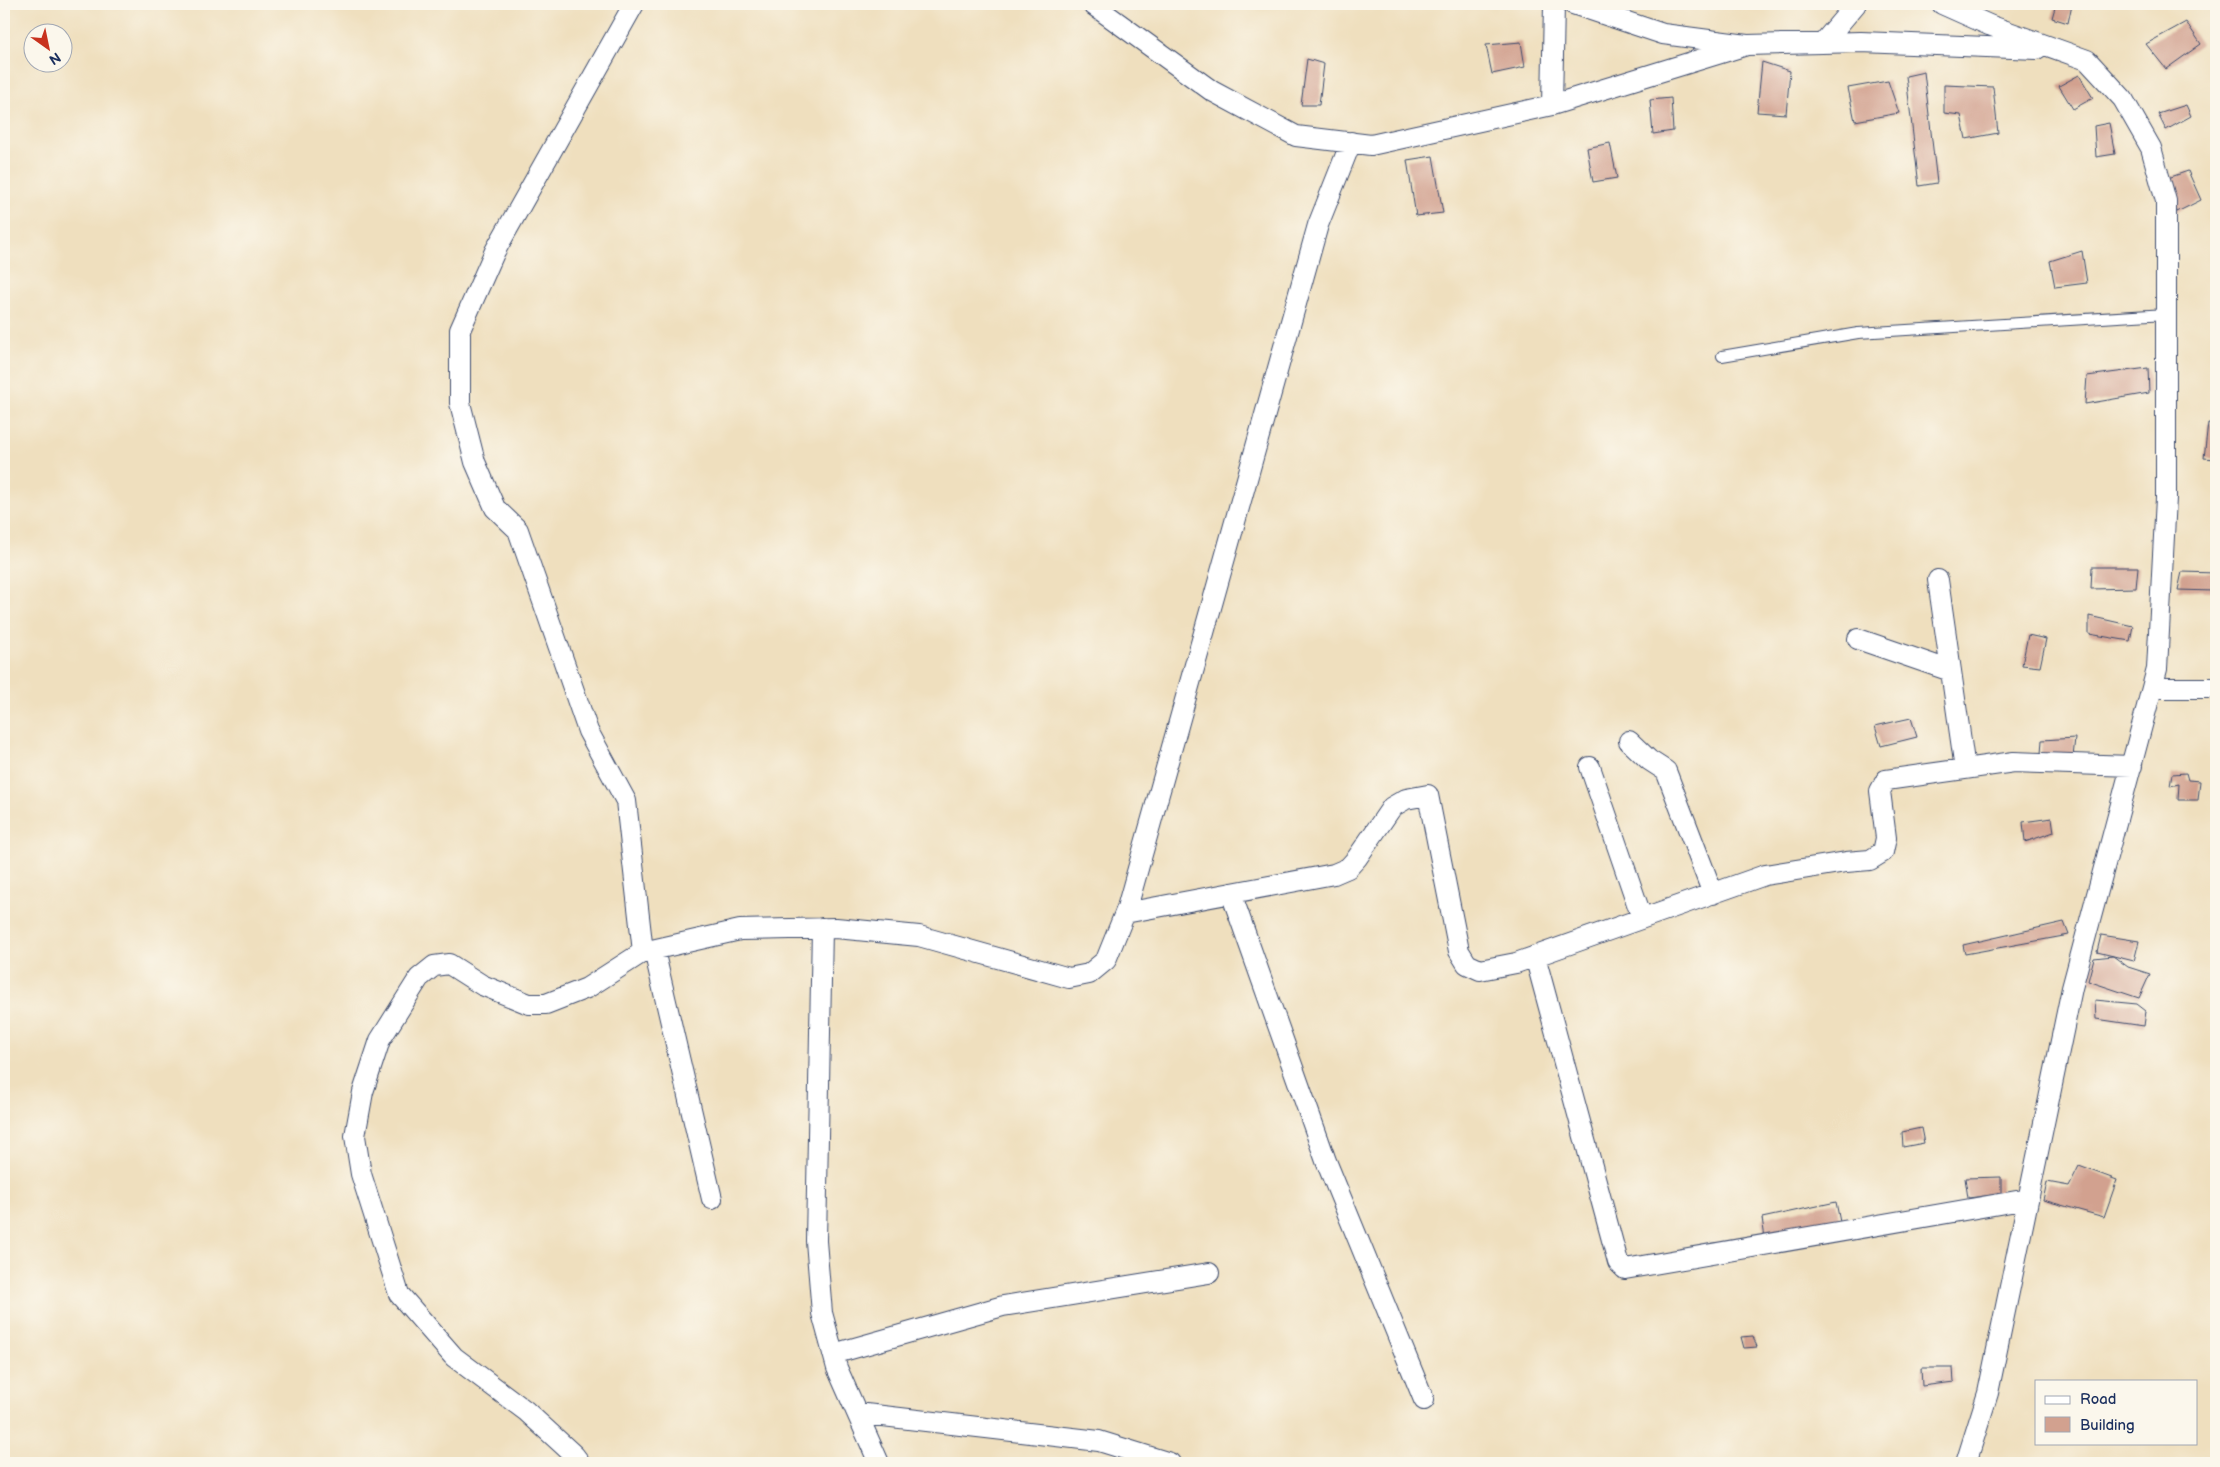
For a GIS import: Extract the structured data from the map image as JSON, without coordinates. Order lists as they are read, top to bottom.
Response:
{
  "legend": ["Road", "Building"],
  "north": "bottom right"
}
